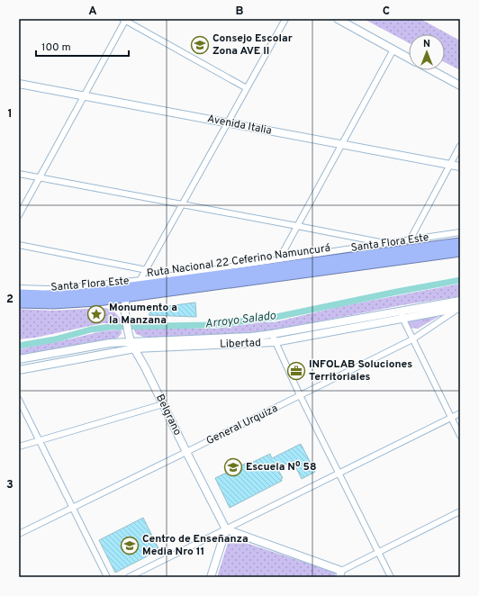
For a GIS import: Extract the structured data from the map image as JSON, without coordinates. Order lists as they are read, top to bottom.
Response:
{
  "streets": {
    "highway": ["Ruta Nacional 22 Ceferino Namuncurá"],
    "street": [
      "Avenida Italia",
      "Santa Flora Este",
      "Libertad",
      "Belgrano",
      "General Urquiza"
    ]
  },
  "crossings": [
    ["Ruta Nacional 22 Ceferino Namuncurá", "Belgrano"],
    ["Libertad", "Belgrano"],
    ["Libertad", "General Urquiza"],
    ["Belgrano", "General Urquiza"]
  ],
  "water": ["Arroyo Salado"],
  "places": {
    "school or university": ["Consejo Escolar Zona AVE II", "Escuela Nº 58", "Centro de Enseñanza Media Nro 11"],
    "place": ["Monumento a la Manzana"],
    "office": ["INFOLAB Soluciones Territoriales"]
  },
  "scale_bar": "100 m",
  "north": "top",
  "grid": {
    "columns": ["A", "B", "C"],
    "rows": ["1", "2", "3"]
  }
}
